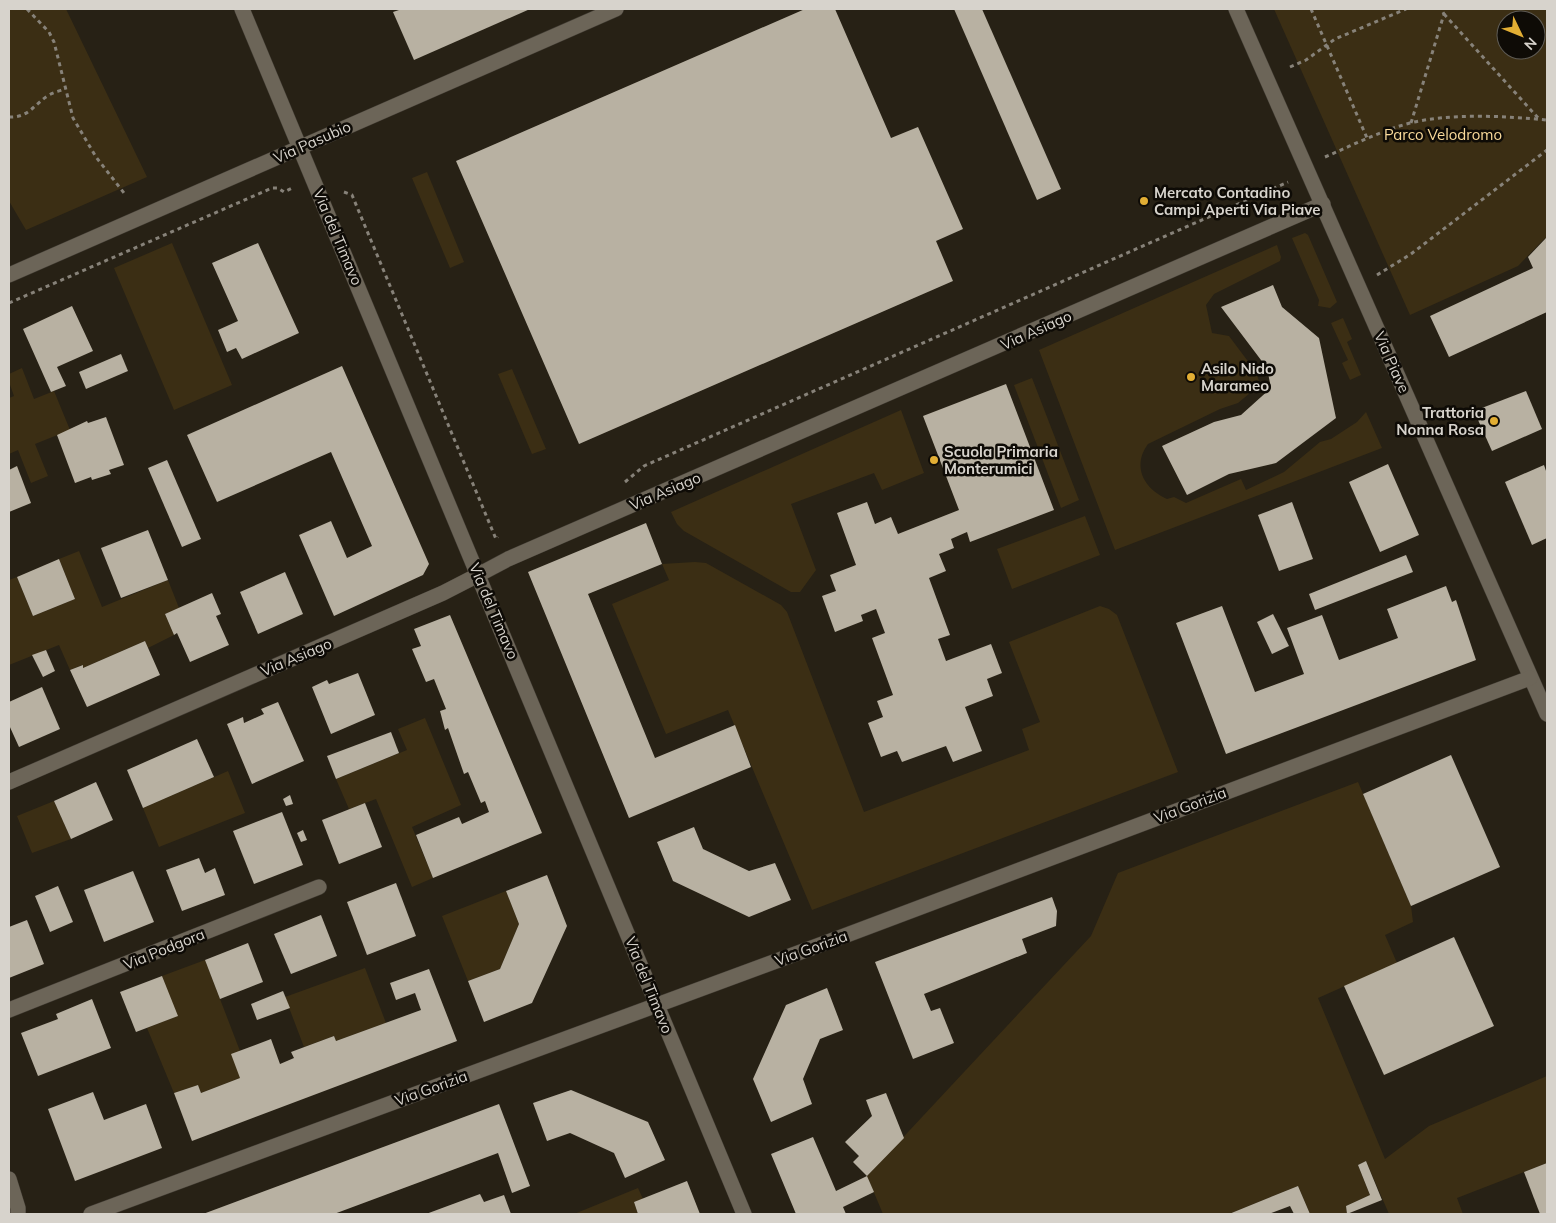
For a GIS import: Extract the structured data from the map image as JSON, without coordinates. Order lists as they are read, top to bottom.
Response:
{
  "streets": {
    "street": [
      "Via Pasubio",
      "Via del Timavo",
      "Via Asiago",
      "Via Piave",
      "Via Gorizia",
      "Via Podgora"
    ]
  },
  "crossings": [
    ["Via Pasubio", "Via del Timavo"],
    ["Via del Timavo", "Via Asiago"],
    ["Via del Timavo", "Via Gorizia"],
    ["Via Asiago", "Via Piave"],
    ["Via Piave", "Via Gorizia"]
  ],
  "parks": ["Parco Velodromo"],
  "places": [
    "Mercato Contadino Campi Aperti Via Piave",
    "Asilo Nido Marameo",
    "Trattoria Nonna Rosa",
    "Scuola Primaria Monterumici"
  ],
  "north": "bottom right"
}
